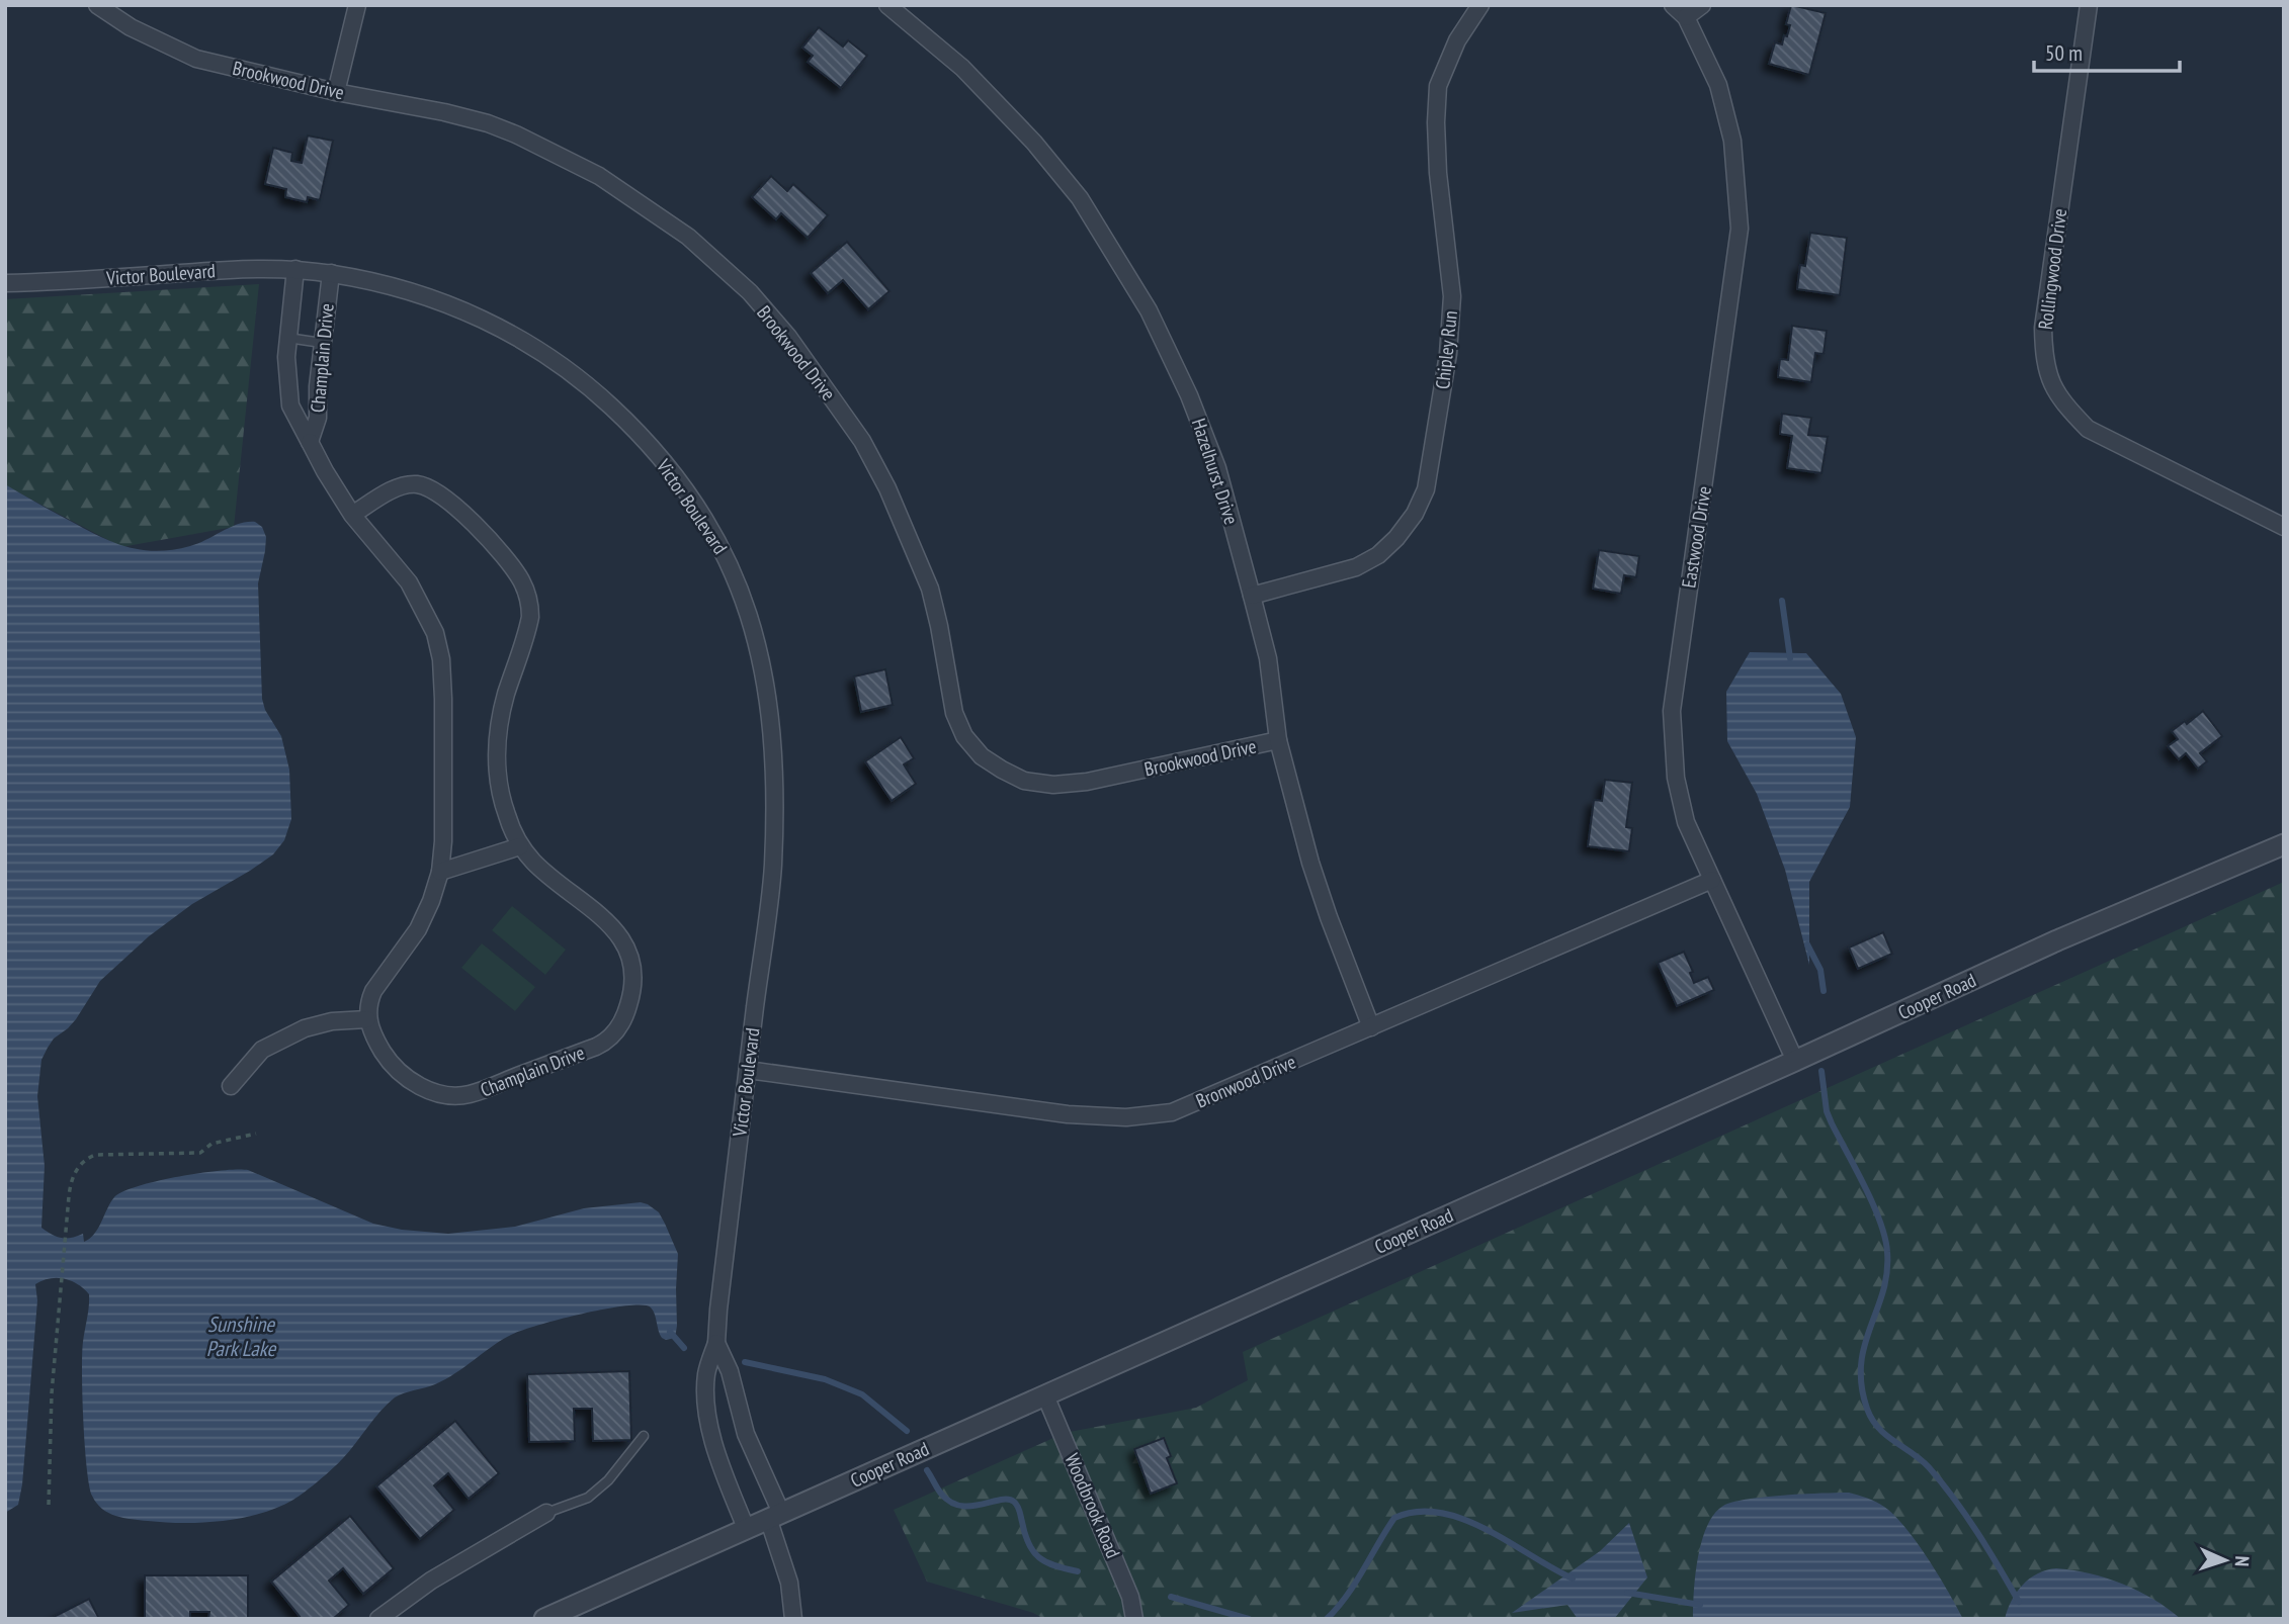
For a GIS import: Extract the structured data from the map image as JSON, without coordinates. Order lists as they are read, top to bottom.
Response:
{
  "streets": {
    "street": [
      "Brookwood Drive",
      "Rollingwood Drive",
      "Victor Boulevard",
      "Chipley Run",
      "Champlain Drive",
      "Hazelhurst Drive",
      "Eastwood Drive",
      "Cooper Road",
      "Bronwood Drive",
      "Woodbrook Road"
    ]
  },
  "crossings": [
    ["Brookwood Drive", "Hazelhurst Drive"],
    ["Victor Boulevard", "Champlain Drive"],
    ["Victor Boulevard", "Cooper Road"],
    ["Victor Boulevard", "Bronwood Drive"],
    ["Chipley Run", "Hazelhurst Drive"],
    ["Hazelhurst Drive", "Bronwood Drive"],
    ["Eastwood Drive", "Cooper Road"],
    ["Eastwood Drive", "Bronwood Drive"],
    ["Cooper Road", "Woodbrook Road"]
  ],
  "water": ["Sunshine Park Lake"],
  "scale_bar": "50 m",
  "north": "right"
}
